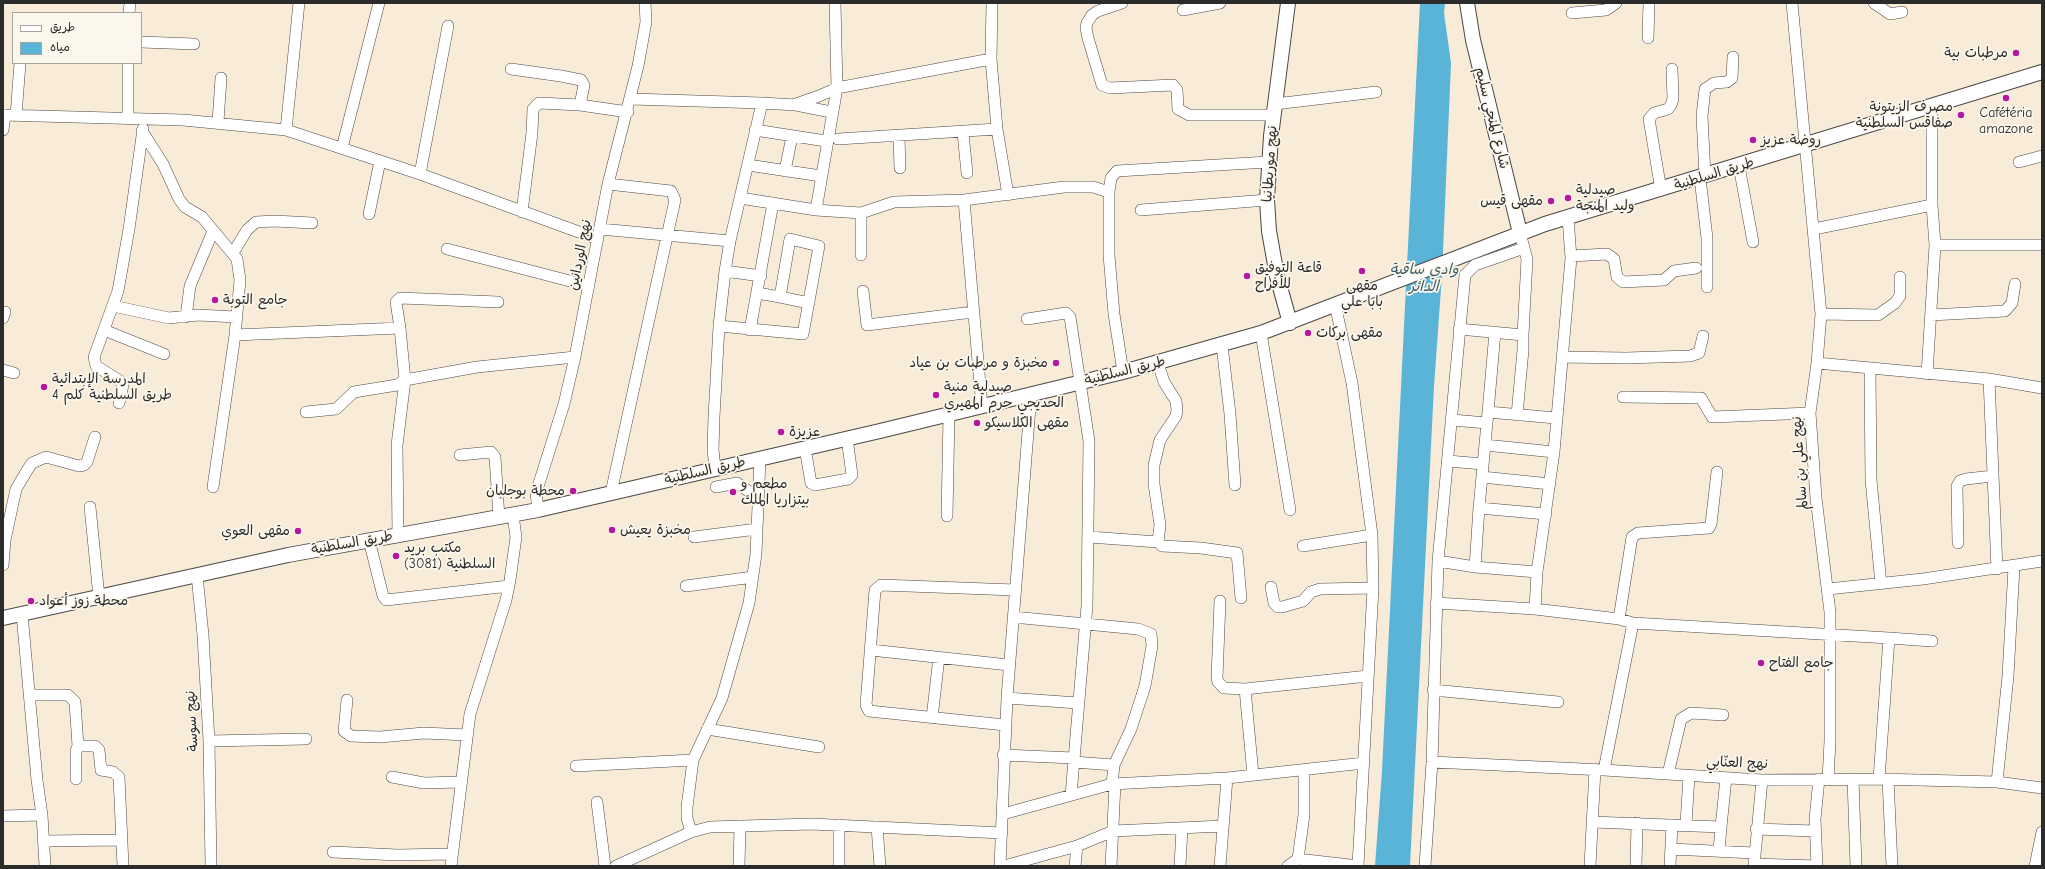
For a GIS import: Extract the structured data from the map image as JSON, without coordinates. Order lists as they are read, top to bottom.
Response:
{
  "streets": {
    "main road": ["شارع المنجي سليم", "نهج موريطانيا", "طريق السلطنية"],
    "street": [
      "نهج الوردانين",
      "نهج علي بن سالم",
      "نهج سوسة",
      "نهج العنّابي"
    ]
  },
  "crossings": [
    ["شارع المنجي سليم", "طريق السلطنية"],
    ["نهج موريطانيا", "طريق السلطنية"],
    ["طريق السلطنية", "نهج الوردانين"],
    ["طريق السلطنية", "نهج علي بن سالم"],
    ["طريق السلطنية", "نهج سوسة"],
    ["نهج علي بن سالم", "نهج العنّابي"]
  ],
  "water": ["وادي ساقية الدائر"],
  "places": [
    "مرطبات بية",
    "Cafétéria amazone",
    "مصرف الزيتونة صفاقس السلطنية",
    "روضة عزيز",
    "صيدلية وليد المنجة",
    "مقهى قيس",
    "مقهى بابا علي",
    "قاعة التوفيق للأفراح",
    "جامع التوبة",
    "مقهى بركات",
    "مخبزة و مرطبات بن عياد",
    "المدرسة الإبتدائية طريق السلطنية كلم 4",
    "صيدلية منية الحديجي حرم المهيري",
    "مقهى الكلاسيكو",
    "عزيزة",
    "محطة بوجلبان",
    "مطعم و بيتزاريا الملك",
    "مخبزة يعيش",
    "مقهى العوي",
    "مكتب بريد السلطنية (3081)",
    "محطة زوز أعواد",
    "جامع الفتاح"
  ],
  "legend": ["طريق", "مياه"]
}
